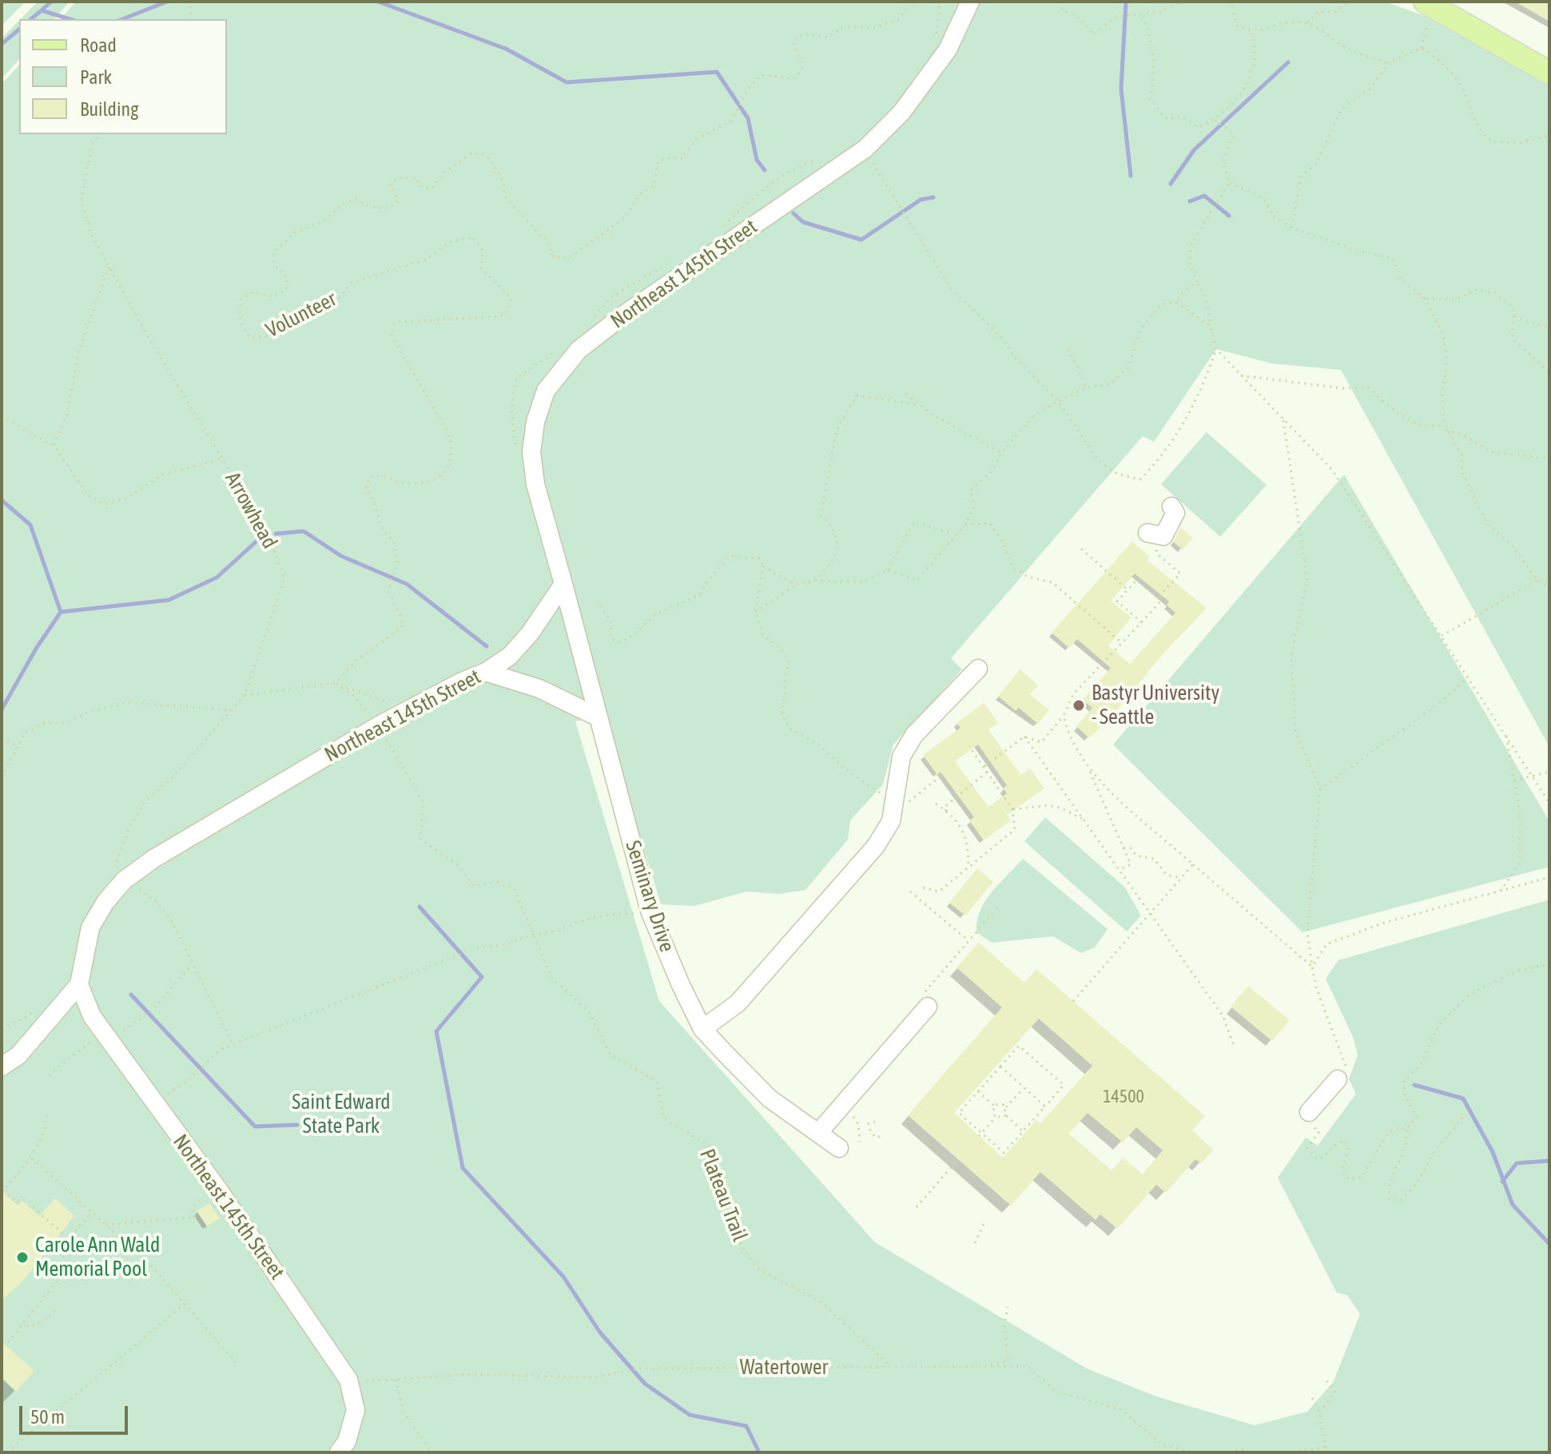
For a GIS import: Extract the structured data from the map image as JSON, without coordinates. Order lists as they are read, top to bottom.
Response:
{
  "streets": {
    "street": ["Northeast 145th Street", "Seminary Drive"],
    "path": [
      "Volunteer",
      "Arrowhead",
      "Plateau Trail",
      "Watertower"
    ]
  },
  "crossings": [
    ["Northeast 145th Street", "Seminary Drive"],
    ["Northeast 145th Street", "Plateau Trail"],
    ["Northeast 145th Street", "Watertower"],
    ["Plateau Trail", "Watertower"]
  ],
  "parks": ["Saint Edward State Park"],
  "places": ["Bastyr University - Seattle", "Carole Ann Wald Memorial Pool"],
  "house_numbers": ["14500"],
  "legend": ["Road", "Park", "Building"],
  "scale_bar": "50 m"
}
